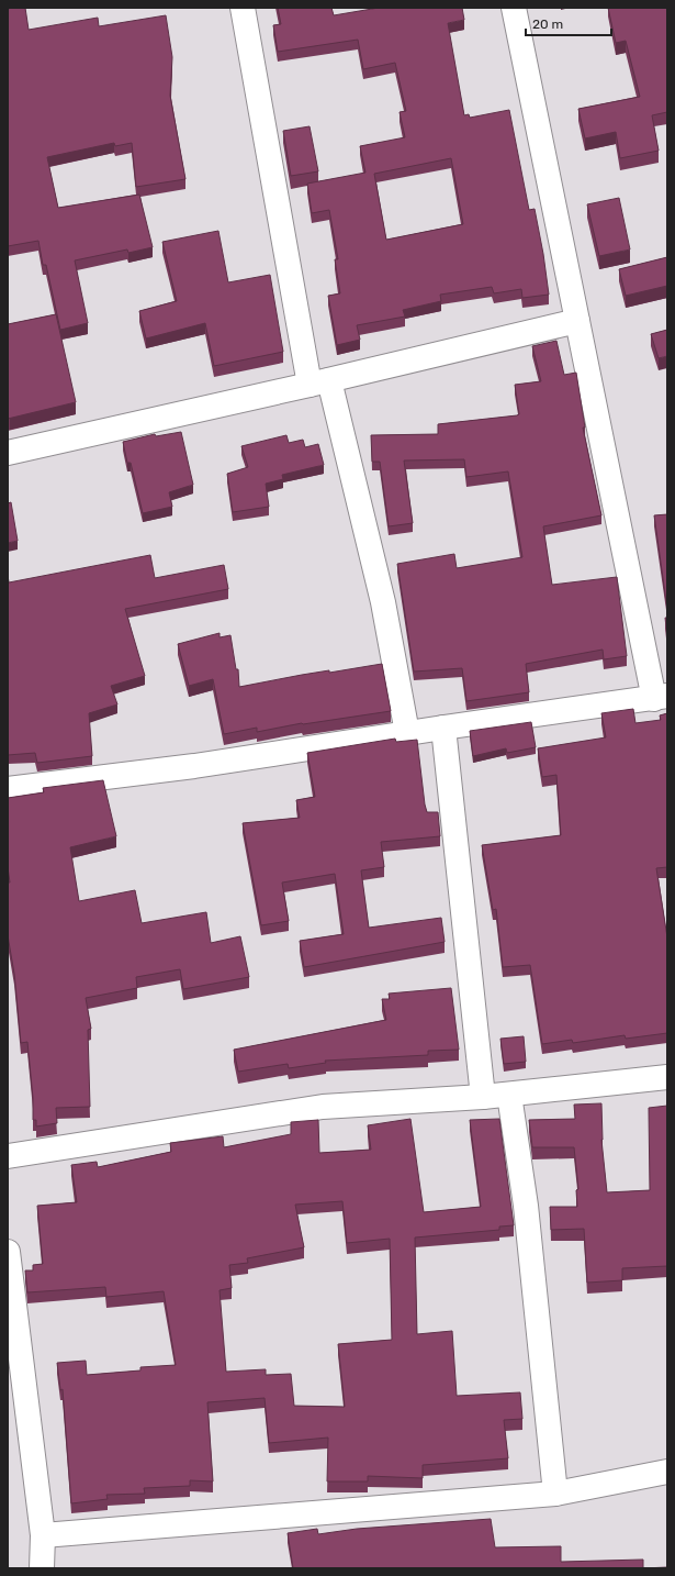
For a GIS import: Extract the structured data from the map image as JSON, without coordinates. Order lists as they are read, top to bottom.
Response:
{
  "scale_bar": "20 m"
}
